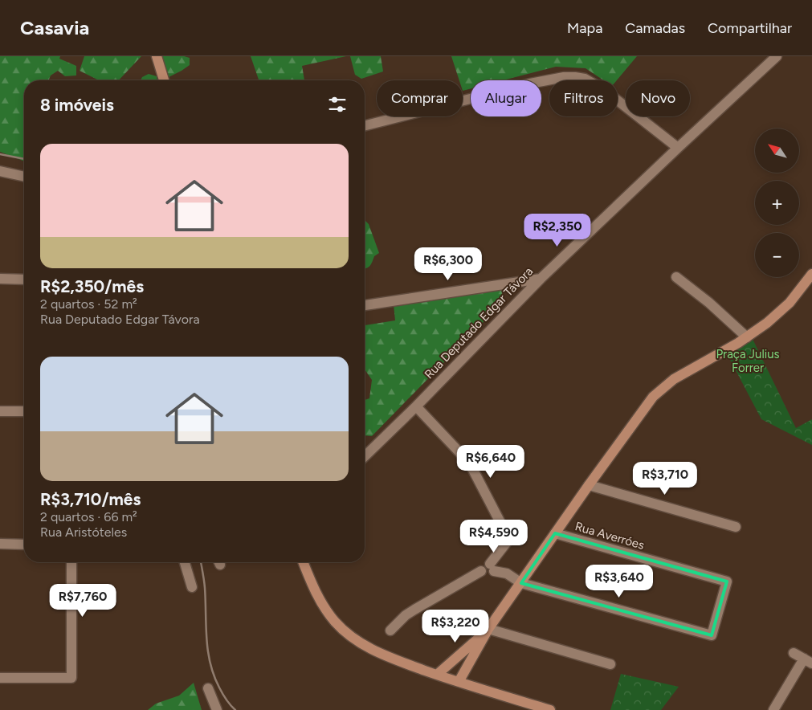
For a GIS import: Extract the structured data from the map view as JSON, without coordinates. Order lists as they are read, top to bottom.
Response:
{
  "streets": {
    "street": ["Rua Deputado Edgar Távora", "Rua Averróes"]
  },
  "parks": ["Praça Julius Forrer"],
  "north": "top left",
  "page": {
    "header": "Casavia",
    "nav": ["Mapa", "Camadas", "Compartilhar"],
    "chip": [
      "Comprar",
      "Alugar",
      "Filtros",
      "Novo"
    ],
    "heading": "8 imóveis",
    "map_buttons": ["+", "−"],
    "list": [
      {
        "name": "R$2,350/mês",
        "note": "2 quartos · 52 m² · Rua Deputado Edgar Távora"
      },
      {
        "name": "R$3,710/mês",
        "note": "2 quartos · 66 m² · Rua Aristóteles"
      }
    ],
    "price": [
      "R$2,350",
      "R$6,300",
      "R$6,640",
      "R$3,710",
      "R$4,590",
      "R$3,640",
      "R$7,760",
      "R$3,220"
    ]
  }
}
